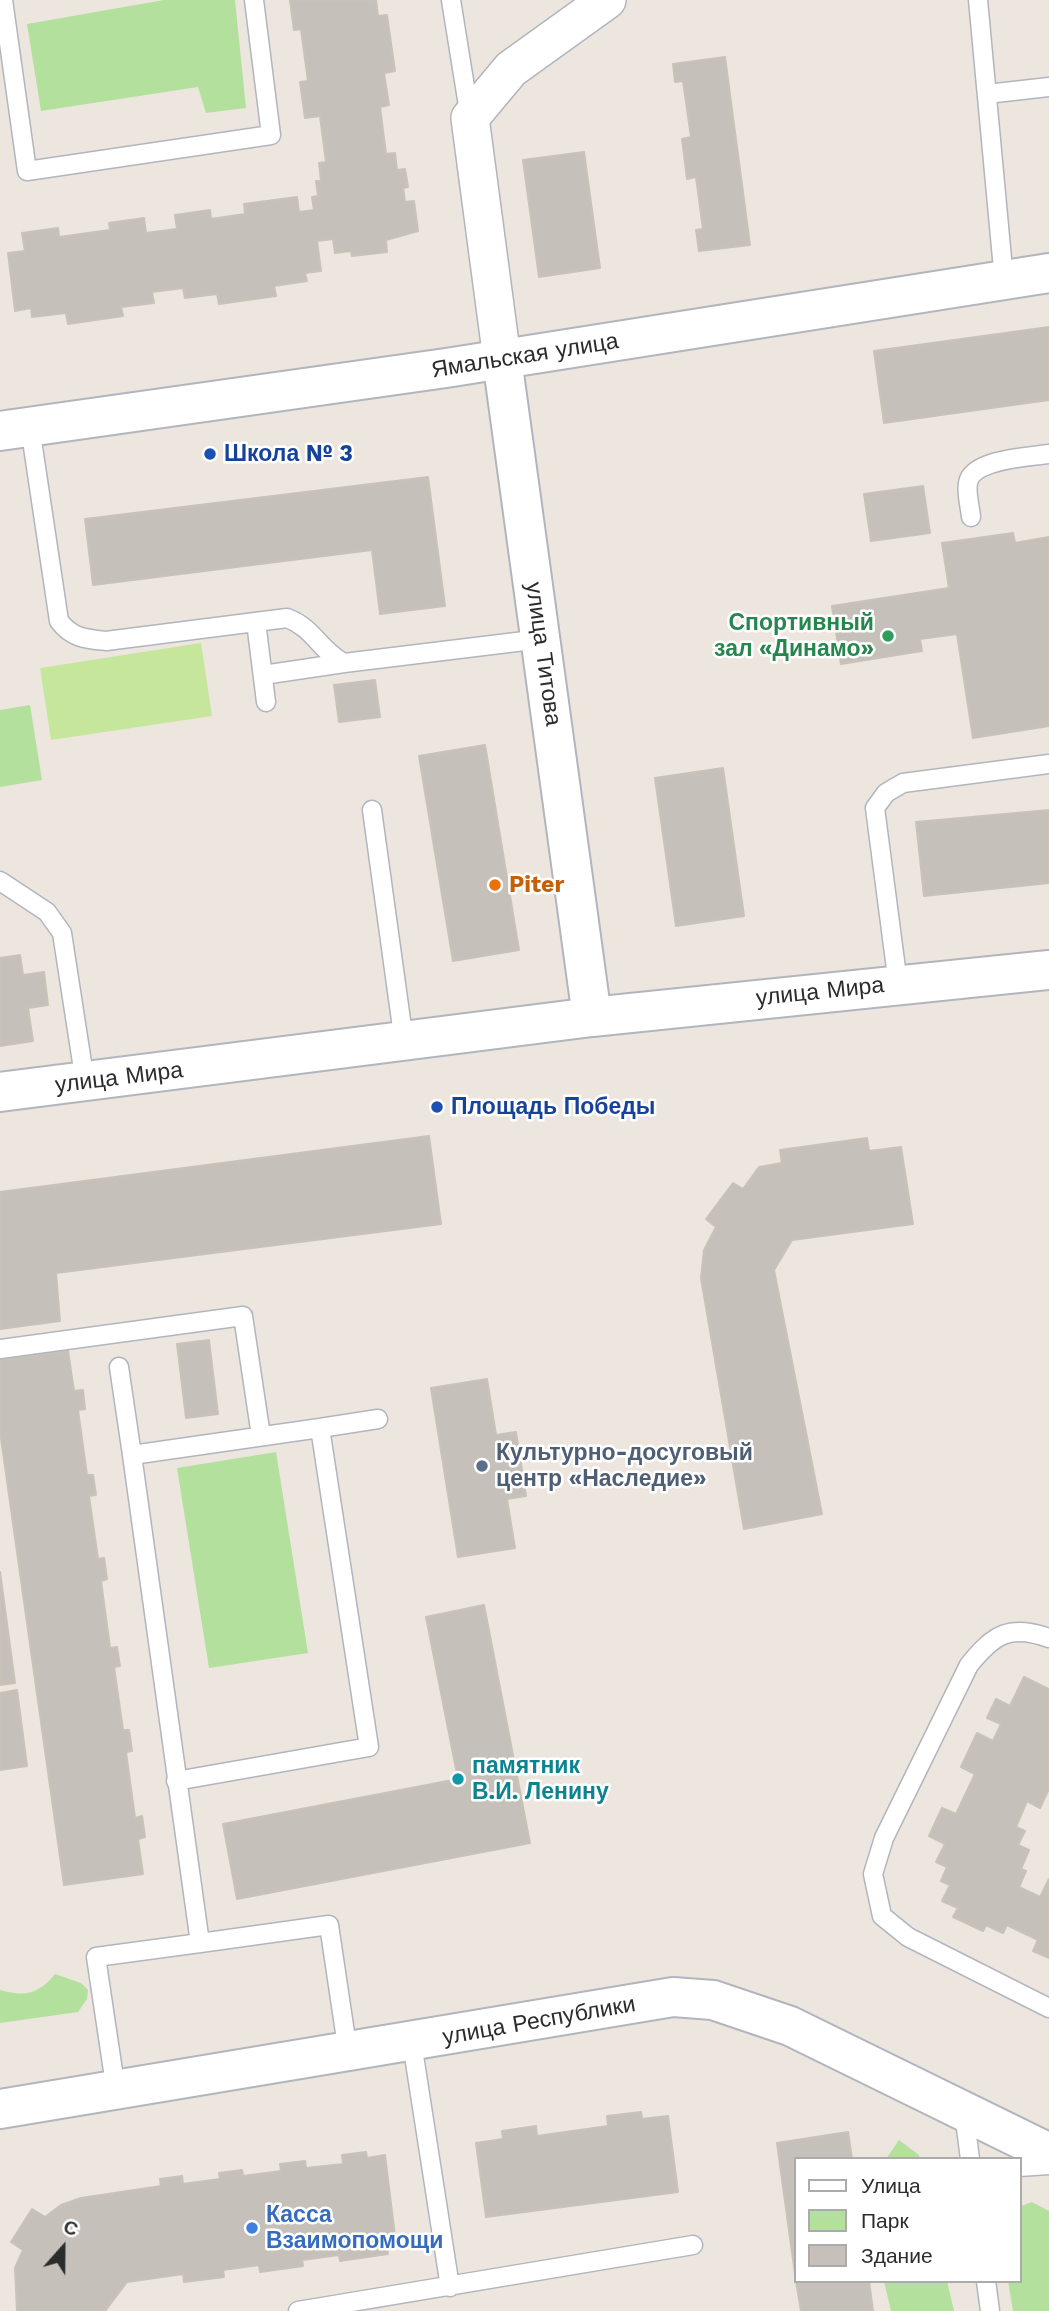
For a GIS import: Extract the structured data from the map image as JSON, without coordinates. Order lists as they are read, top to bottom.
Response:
{
  "streets": {
    "street": [
      "Ямальская улица",
      "улица Титова",
      "улица Мира",
      "улица Республики"
    ]
  },
  "crossings": [
    ["Ямальская улица", "улица Титова"],
    ["улица Титова", "улица Мира"]
  ],
  "places": [
    "Школа № 3",
    "Спортивный зал «Динамо»",
    "Piter",
    "Площадь Победы",
    "Культурно-досуговый центр «Наследие»",
    "памятник В.И. Ленину",
    "Касса Взаимопомощи"
  ],
  "legend": ["Улица", "Парк", "Здание"],
  "north": "top"
}
